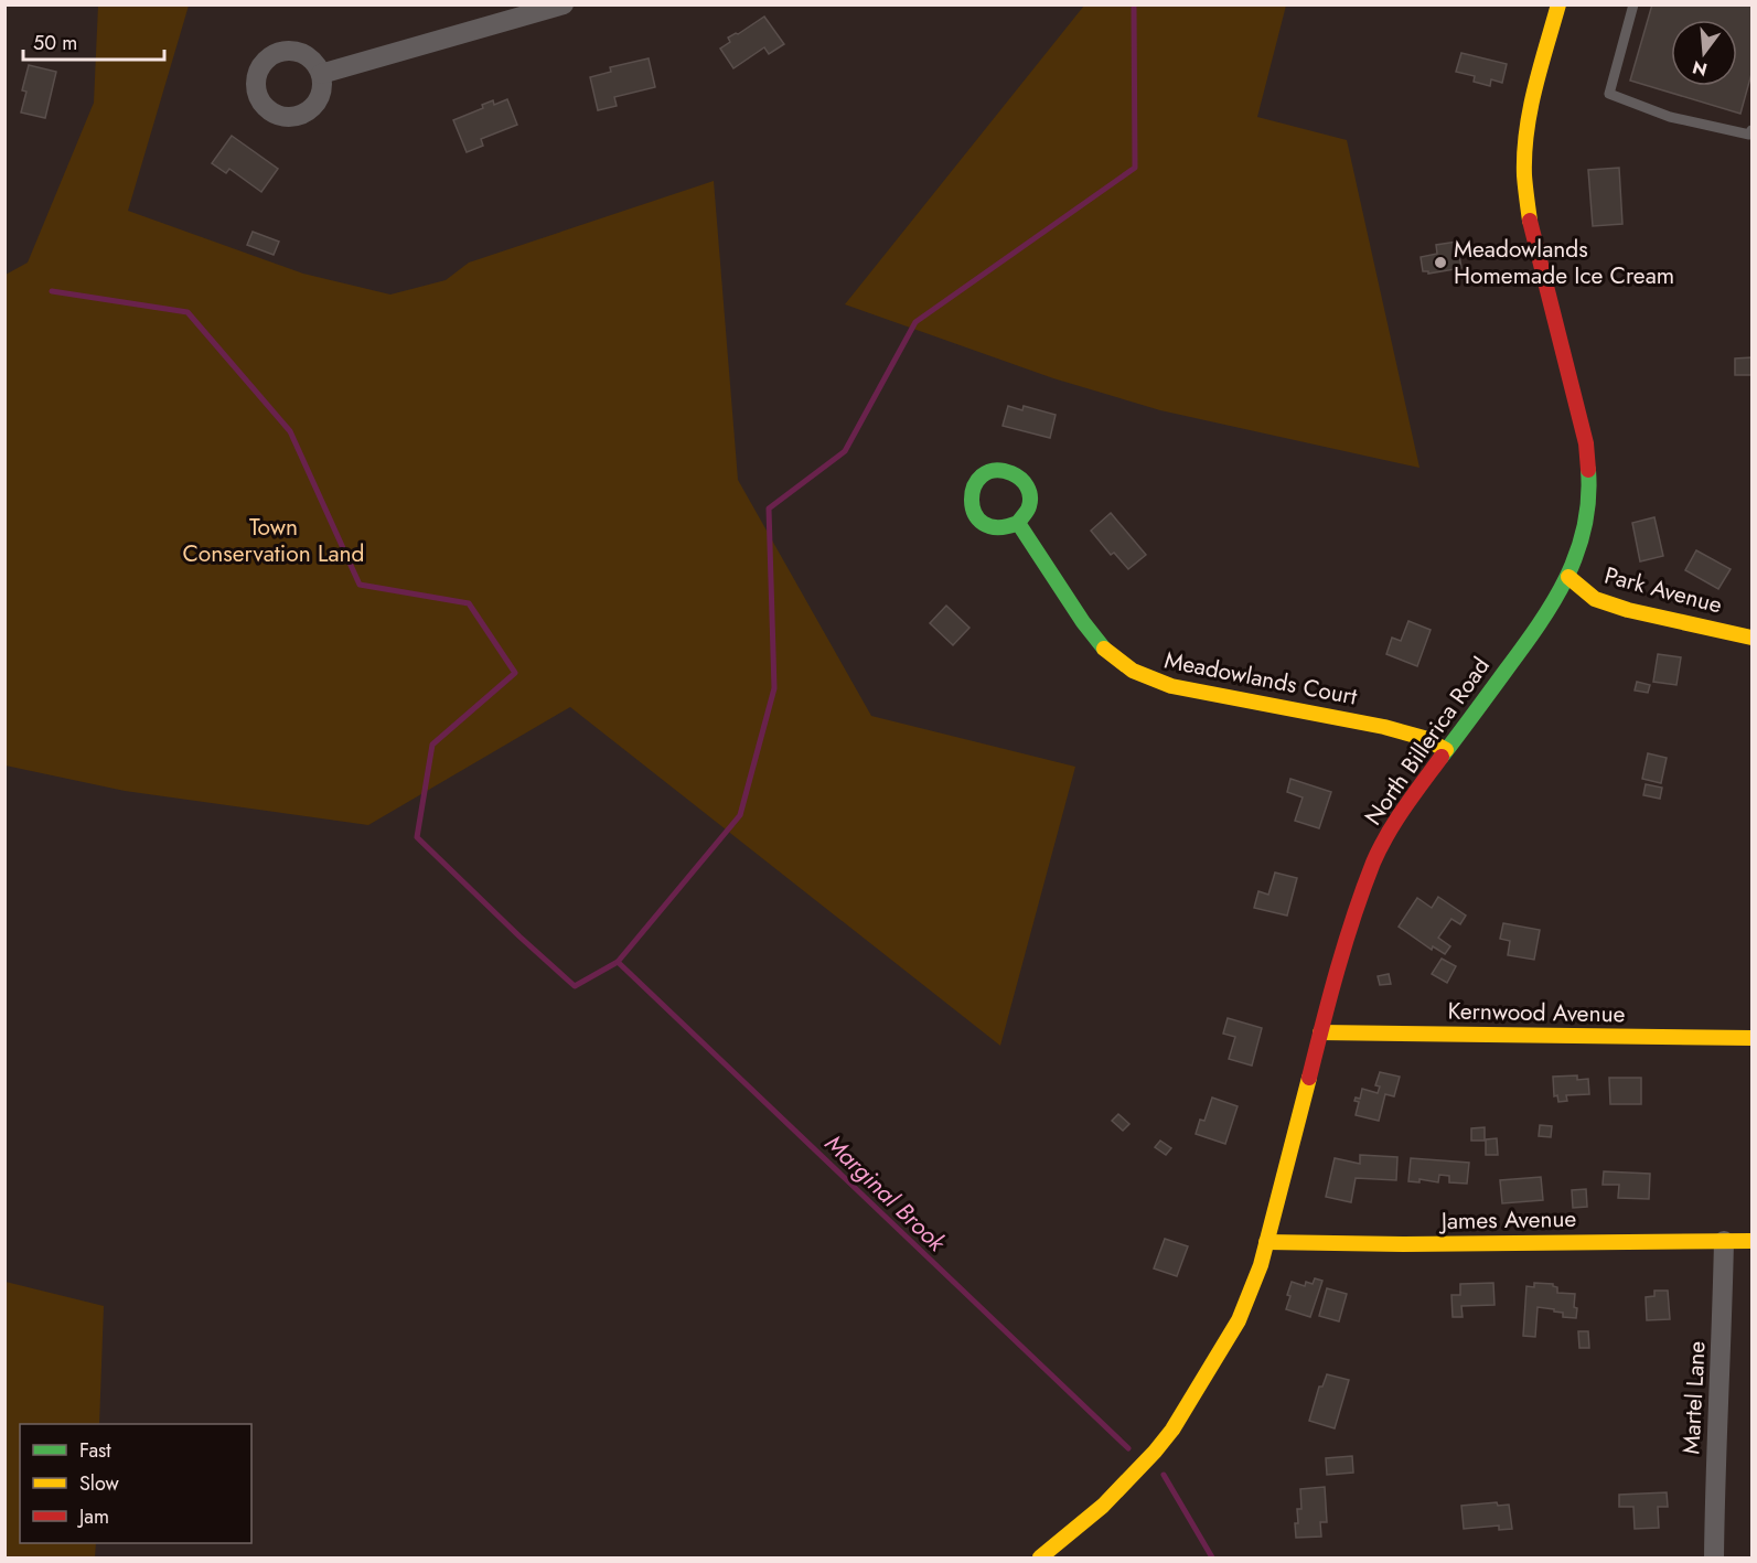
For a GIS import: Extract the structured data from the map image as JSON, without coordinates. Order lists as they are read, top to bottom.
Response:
{
  "streets": {
    "main road": [
      "Park Avenue",
      "Meadowlands Court",
      "North Billerica Road",
      "Kernwood Avenue",
      "James Avenue"
    ],
    "street": ["Martel Lane"]
  },
  "crossings": [
    ["Park Avenue", "North Billerica Road"],
    ["Meadowlands Court", "North Billerica Road"],
    ["North Billerica Road", "Kernwood Avenue"],
    ["North Billerica Road", "James Avenue"],
    ["James Avenue", "Martel Lane"]
  ],
  "water": ["Marginal Brook"],
  "parks": ["Town Conservation Land"],
  "places": ["Meadowlands Homemade Ice Cream"],
  "legend": ["Fast", "Slow", "Jam"],
  "scale_bar": "50 m",
  "north": "bottom"
}
